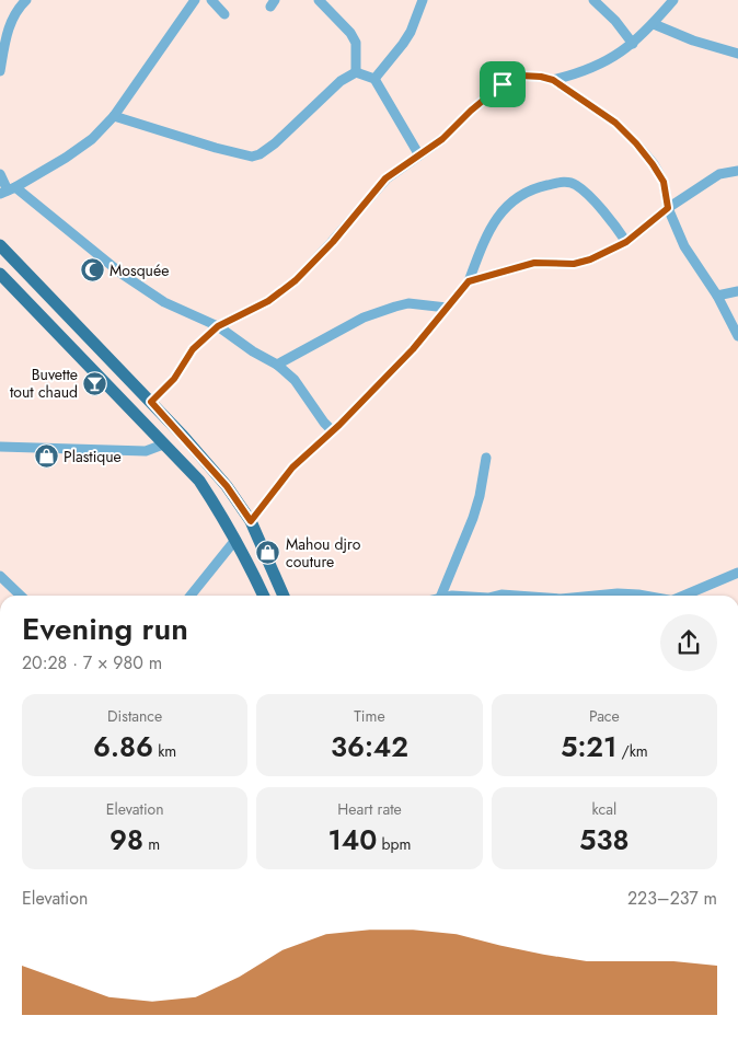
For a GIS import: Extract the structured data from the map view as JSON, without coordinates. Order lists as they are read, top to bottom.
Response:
{
  "places": {
    "mosque": ["Mosquée"],
    "bar": ["Buvette tout chaud"],
    "shop": ["Plastique", "Mahou djro couture"]
  },
  "page": {
    "heading": ["Evening run", "20:28 · 7 × 980 m"],
    "stats": [
      ["Distance", "6.86 km"],
      ["Time", "36:42"],
      ["Pace", "5:21 /km"],
      ["Elevation", "98 m"],
      ["Heart rate", "140 bpm"],
      ["kcal", "538"]
    ],
    "chart": ["Elevation", "223–237 m"]
  }
}
